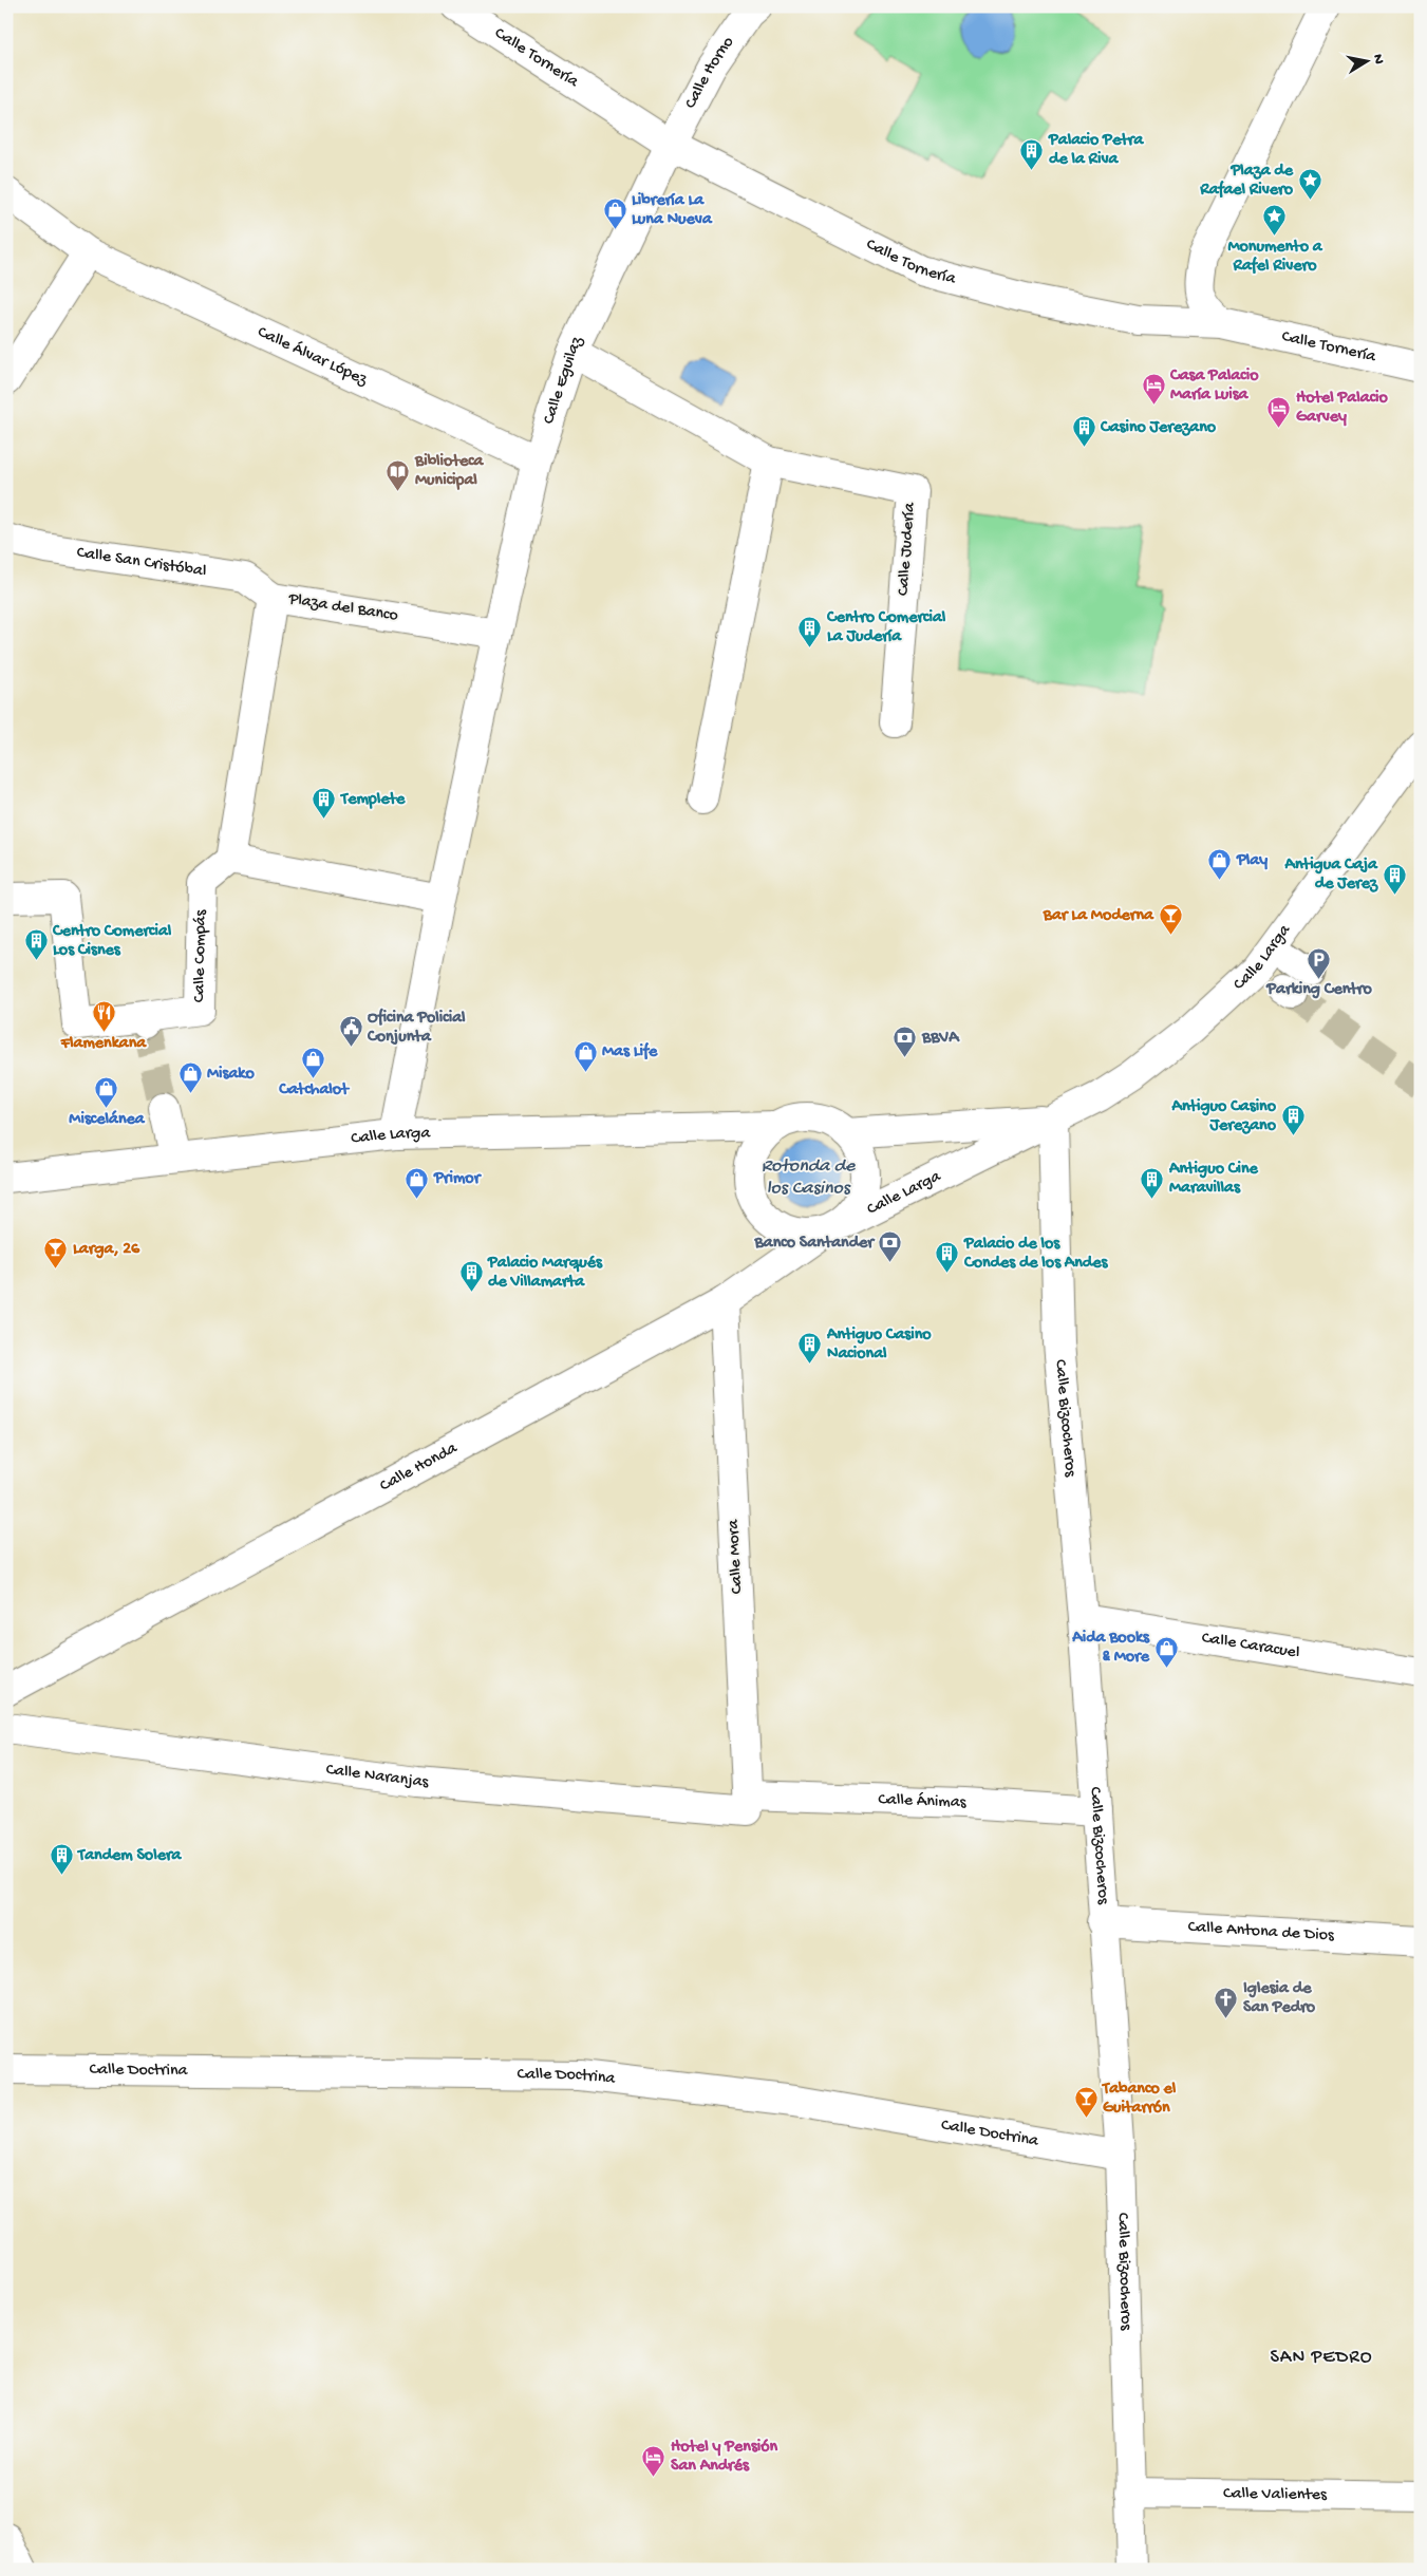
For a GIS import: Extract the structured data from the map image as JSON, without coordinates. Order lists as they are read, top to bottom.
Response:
{
  "streets": {
    "street": [
      "Calle Tornería",
      "Calle Horno",
      "Calle Álvar López",
      "Calle Eguilaz",
      "Calle Judería",
      "Calle San Cristóbal",
      "Plaza del Banco",
      "Calle Compás",
      "Calle Larga",
      "Calle Bizcocheros",
      "Calle Honda",
      "Calle Mora",
      "Calle Caracuel",
      "Calle Naranjas",
      "Calle Ánimas",
      "Calle Antona de Dios",
      "Calle Doctrina",
      "Calle Valientes"
    ]
  },
  "crossings": [
    ["Calle Tornería", "Calle Horno"],
    ["Calle Tornería", "Calle Eguilaz"],
    ["Calle Horno", "Calle Eguilaz"],
    ["Calle Álvar López", "Calle Eguilaz"],
    ["Calle Eguilaz", "Calle Judería"],
    ["Calle Eguilaz", "Plaza del Banco"],
    ["Calle San Cristóbal", "Plaza del Banco"],
    ["Plaza del Banco", "Calle Compás"],
    ["Calle Larga", "Calle Bizcocheros"],
    ["Calle Larga", "Calle Honda"],
    ["Calle Bizcocheros", "Calle Caracuel"],
    ["Calle Bizcocheros", "Calle Ánimas"],
    ["Calle Bizcocheros", "Calle Antona de Dios"],
    ["Calle Bizcocheros", "Calle Doctrina"],
    ["Calle Bizcocheros", "Calle Valientes"],
    ["Calle Honda", "Calle Mora"],
    ["Calle Mora", "Calle Naranjas"],
    ["Calle Mora", "Calle Ánimas"],
    ["Calle Naranjas", "Calle Ánimas"]
  ],
  "districts": ["SAN PEDRO"],
  "water": ["Rotonda de los Casinos"],
  "places": {
    "building": [
      "Palacio Petra de la Riva",
      "Casino Jerezano",
      "Centro Comercial La Judería",
      "Templete",
      "Antigua Caja de Jerez",
      "Centro Comercial Los Cisnes",
      "Antiguo Casino Jerezano",
      "Antiguo Cine Maravillas",
      "Palacio de los Condes de los Andes",
      "Palacio Marqués de Villamarta",
      "Antiguo Casino Nacional",
      "Tandem Solera"
    ],
    "place": ["Plaza de Rafael Rivero", "Monumento a Rafel Rivero"],
    "shop": [
      "Librería La Luna Nueva",
      "Play",
      "Mas Life",
      "Catchalot",
      "Misako",
      "Miscelánea",
      "Primor",
      "Aida Books & More"
    ],
    "hotel": ["Casa Palacio María Luisa", "Hotel Palacio Garvey", "Hotel y Pensión San Andrés"],
    "library": ["Biblioteca Municipal"],
    "bar": ["Bar La Moderna", "Larga, 26", "Tabanco el Guitarrón"],
    "parking": ["Parking Centro"],
    "restaurant": ["Flamenkana"],
    "public building": ["Oficina Policial Conjunta"],
    "bank": ["BBVA", "Banco Santander"],
    "church": ["Iglesia de San Pedro"]
  },
  "north": "right"
}
